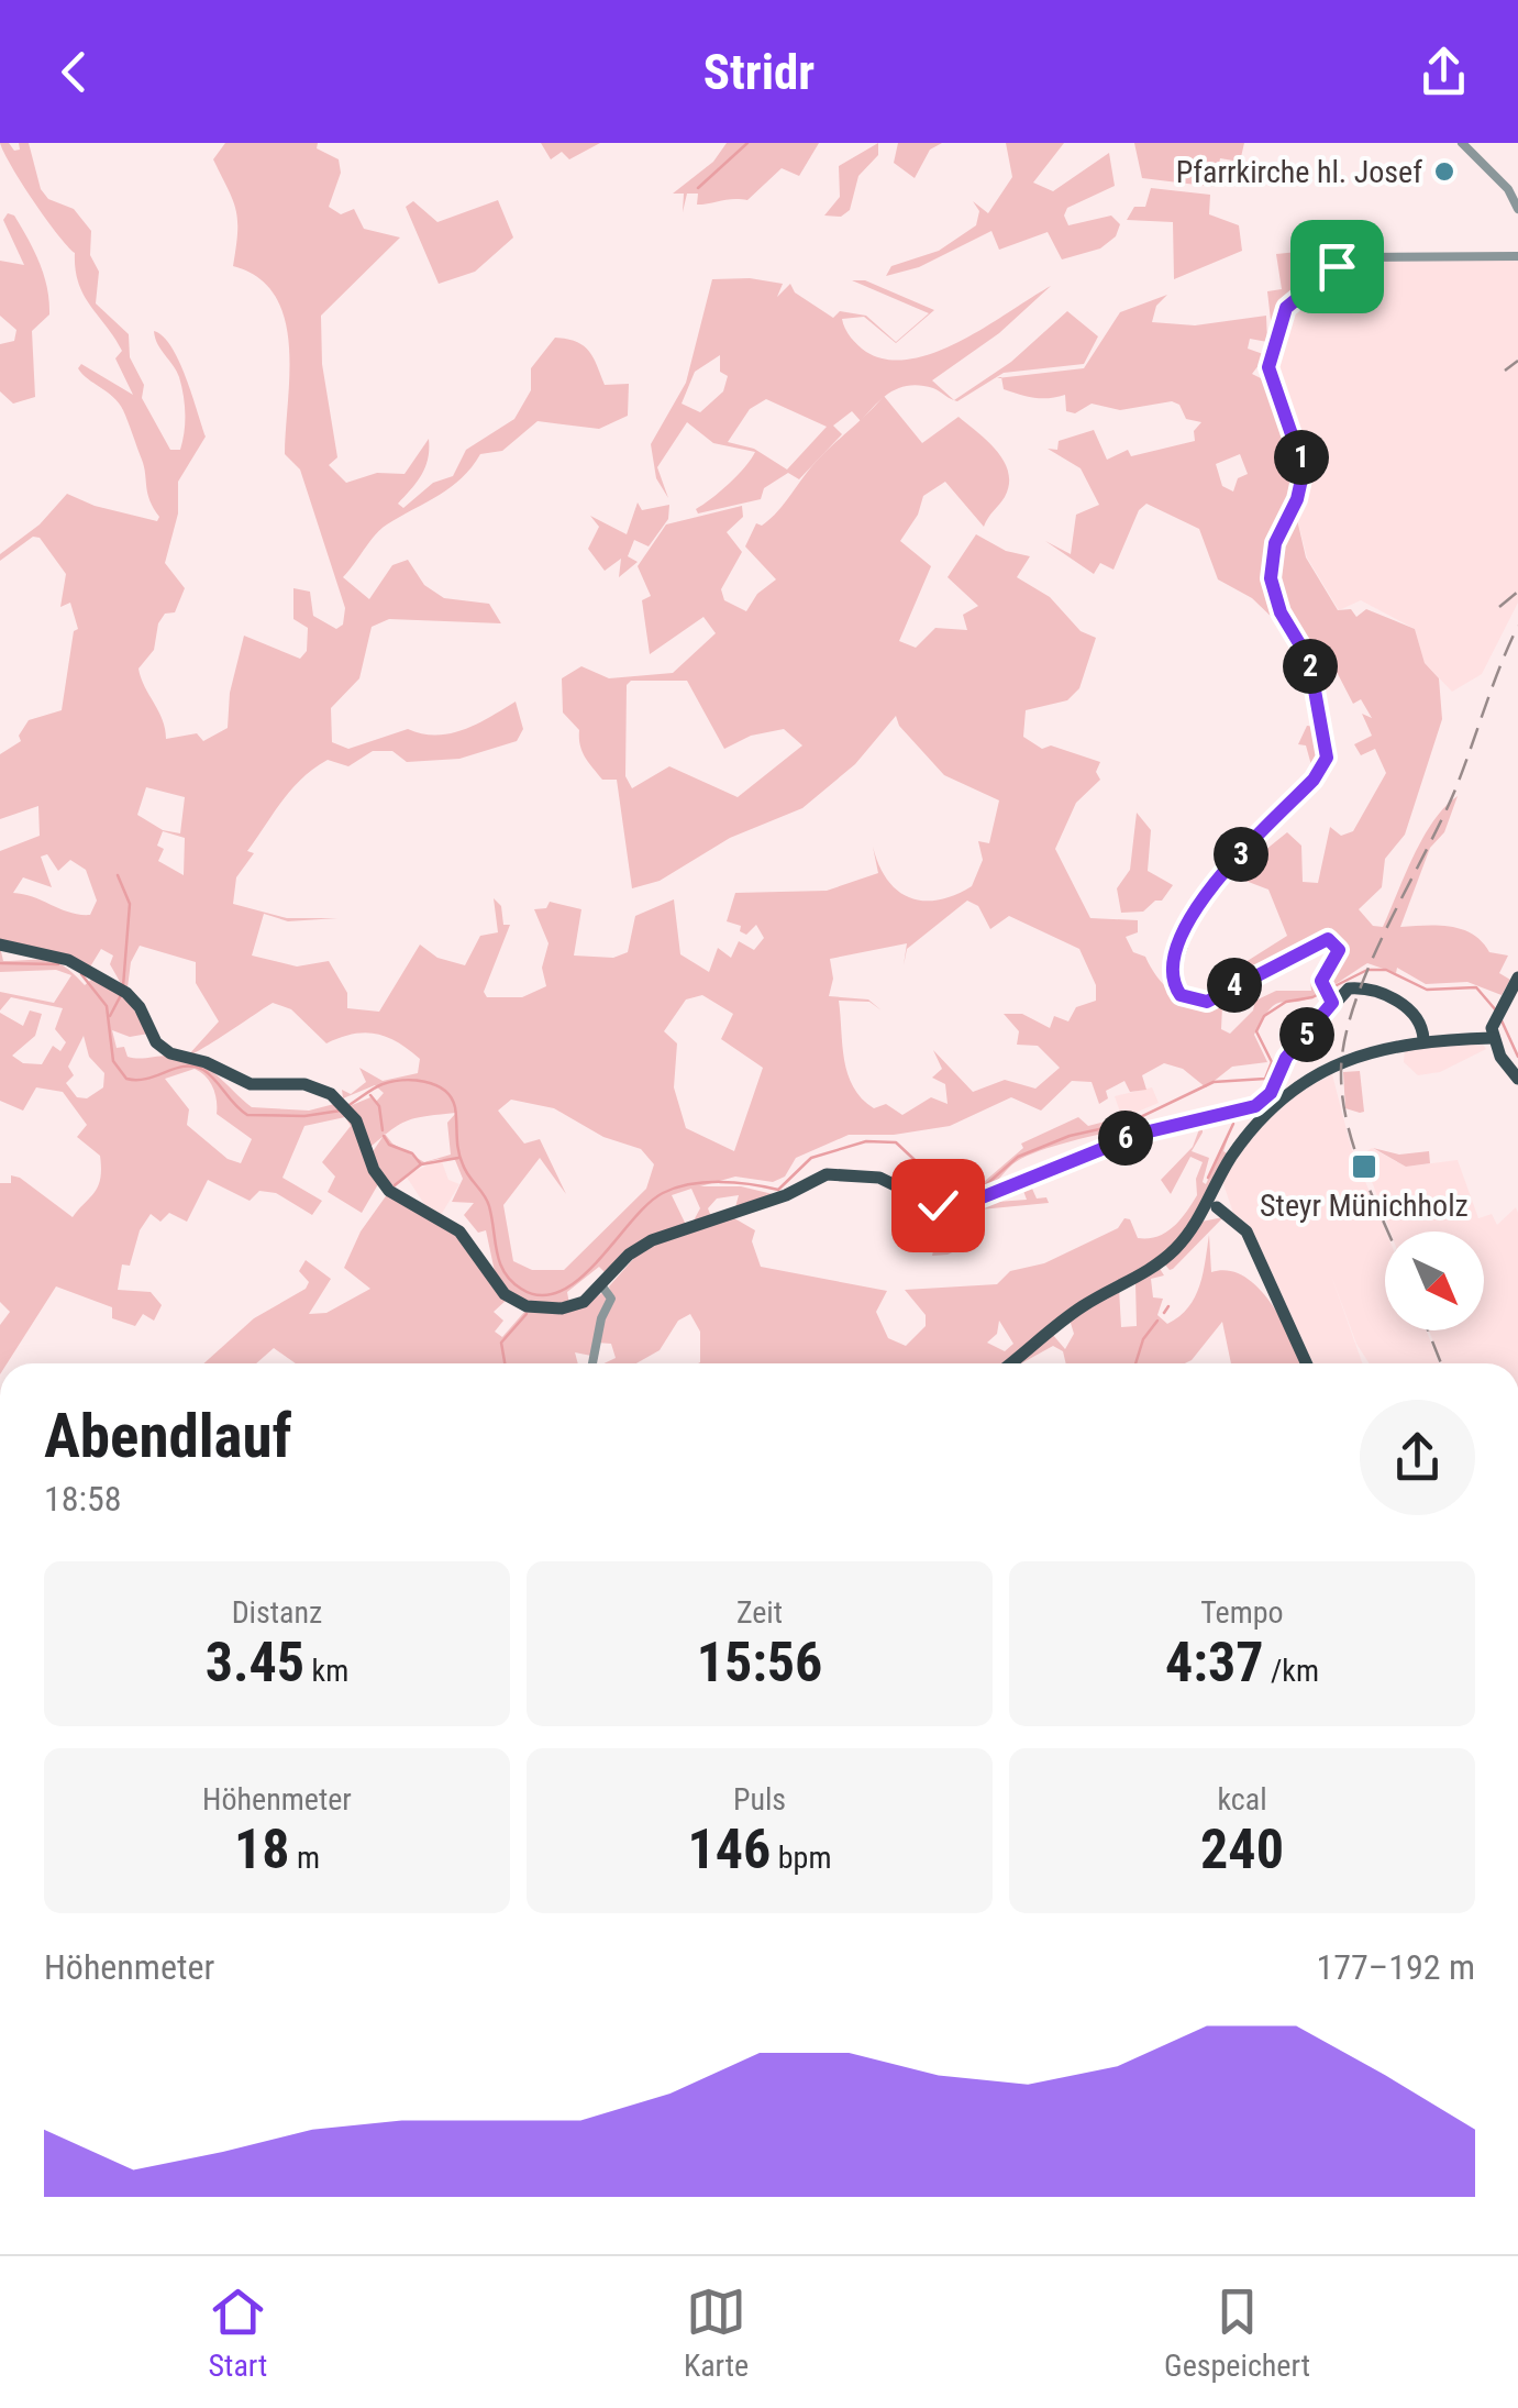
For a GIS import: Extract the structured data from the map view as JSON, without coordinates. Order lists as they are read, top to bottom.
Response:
{
  "places": {
    "other": ["Pfarrkirche hl. Josef"],
    "transit": ["Steyr Münichholz"]
  },
  "north": "bottom right",
  "page": {
    "header": "Stridr",
    "pins": [
      "1",
      "2",
      "3",
      "4",
      "5",
      "6"
    ],
    "heading": ["Abendlauf", "18:58"],
    "stats": [
      ["Distanz", "3.45 km"],
      ["Zeit", "15:56"],
      ["Tempo", "4:37 /km"],
      ["Höhenmeter", "18 m"],
      ["Puls", "146 bpm"],
      ["kcal", "240"]
    ],
    "chart": ["Höhenmeter", "177–192 m"],
    "tabs": ["Start", "Karte", "Gespeichert"]
  }
}
